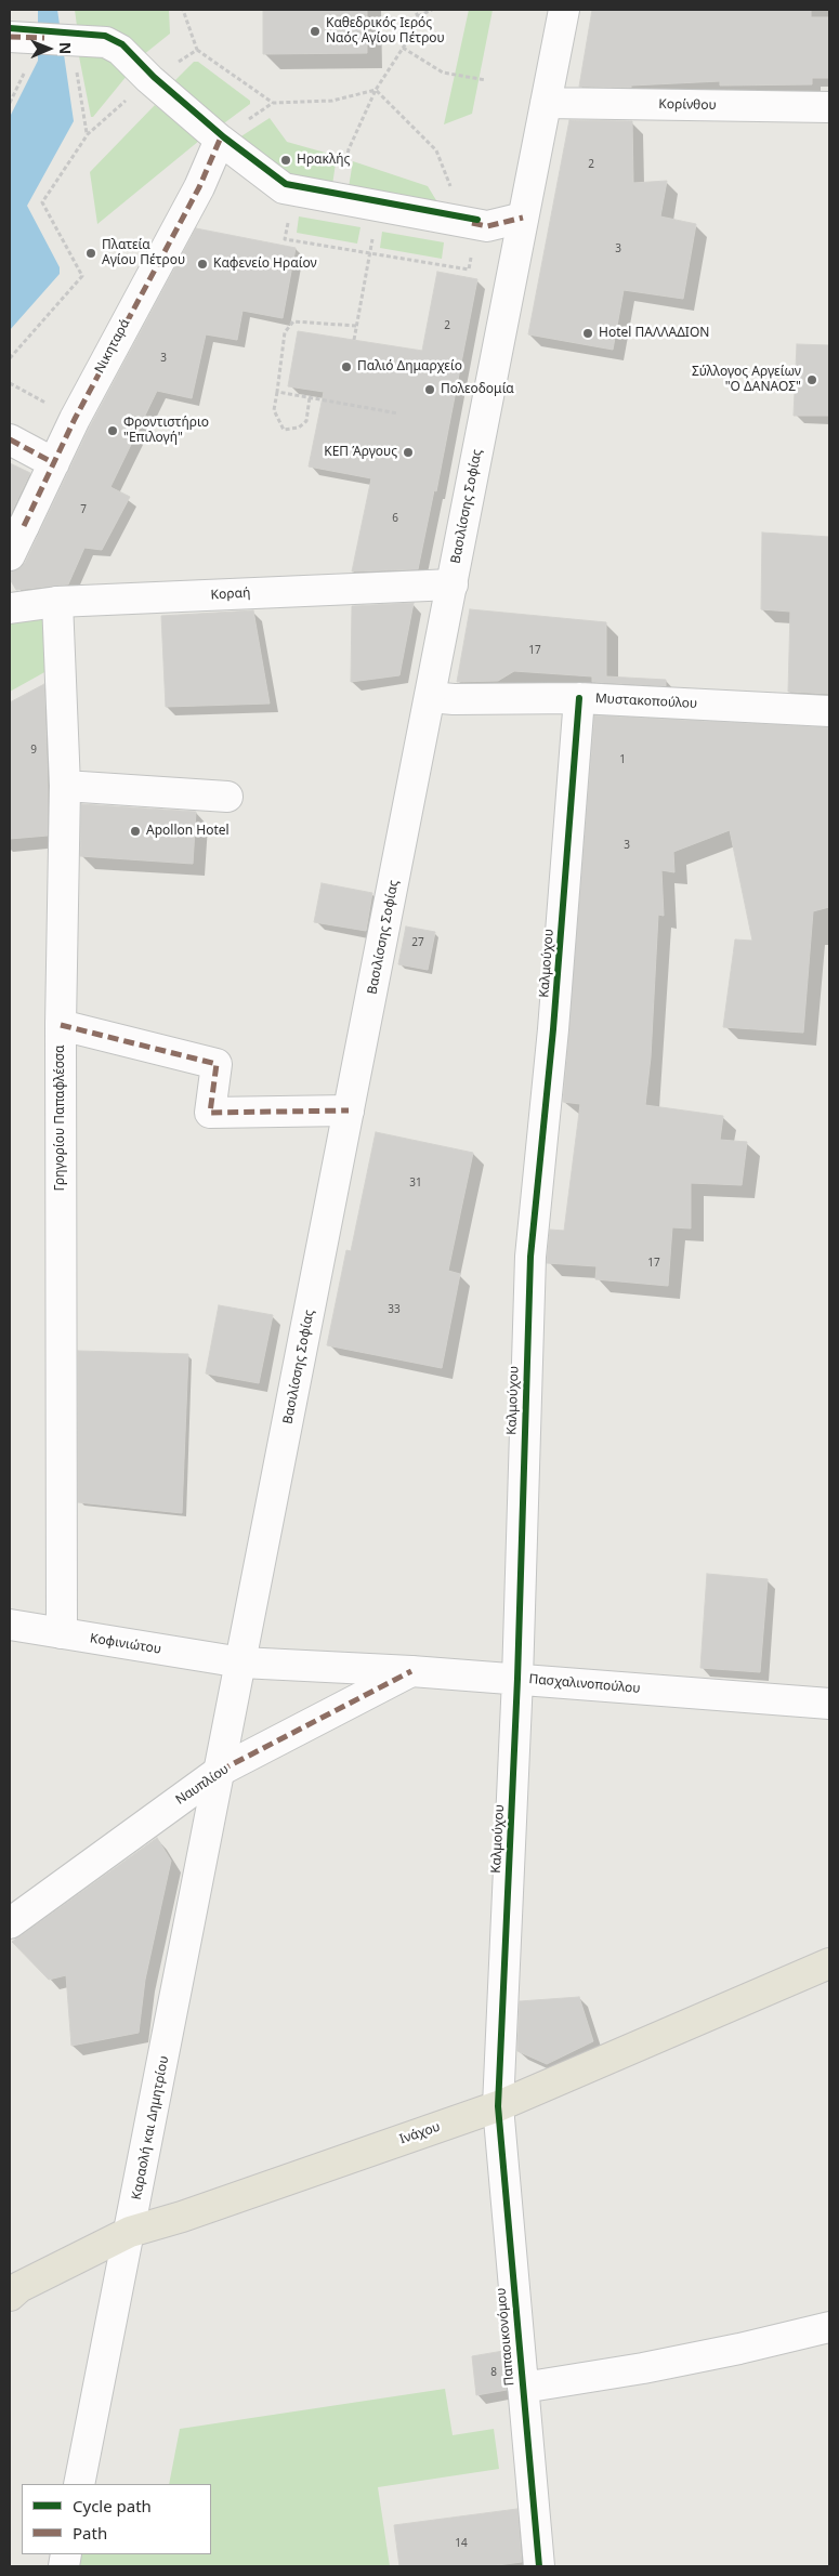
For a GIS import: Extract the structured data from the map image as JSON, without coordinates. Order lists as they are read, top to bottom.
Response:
{
  "streets": {
    "main road": ["Ινάχου"],
    "street": [
      "Κορίνθου",
      "Νικηταρά",
      "Βασιλίσσης Σοφίας",
      "Κοραή",
      "Μυστακοπούλου",
      "Καλμούχου",
      "Γρηγορίου Παπαφλέσσα",
      "Κοφινιώτου",
      "Πασχαλινοπούλου",
      "Ναυπλίου",
      "Καραολή και Δημητρίου",
      "Παπαοικονόμου"
    ]
  },
  "crossings": [
    ["Κορίνθου", "Βασιλίσσης Σοφίας"],
    ["Βασιλίσσης Σοφίας", "Κοραή"],
    ["Βασιλίσσης Σοφίας", "Μυστακοπούλου"],
    ["Βασιλίσσης Σοφίας", "Κοφινιώτου"],
    ["Βασιλίσσης Σοφίας", "Πασχαλινοπούλου"],
    ["Βασιλίσσης Σοφίας", "Ναυπλίου"],
    ["Βασιλίσσης Σοφίας", "Καραολή και Δημητρίου"],
    ["Κοραή", "Γρηγορίου Παπαφλέσσα"],
    ["Μυστακοπούλου", "Καλμούχου"],
    ["Καλμούχου", "Πασχαλινοπούλου"],
    ["Καλμούχου", "Ινάχου"],
    ["Καλμούχου", "Παπαοικονόμου"],
    ["Γρηγορίου Παπαφλέσσα", "Κοφινιώτου"],
    ["Κοφινιώτου", "Πασχαλινοπούλου"],
    ["Πασχαλινοπούλου", "Ναυπλίου"],
    ["Ναυπλίου", "Καραολή και Δημητρίου"],
    ["Καραολή και Δημητρίου", "Ινάχου"],
    ["Ινάχου", "Παπαοικονόμου"]
  ],
  "places": [
    "Καθεδρικός Ιερός Ναός Αγίου Πέτρου",
    "Ηρακλής",
    "Πλατεία Αγίου Πέτρου",
    "Καφενείο Ηραίον",
    "Hotel ΠΑΛΛΑΔΙΟΝ",
    "Παλιό Δημαρχείο",
    "Σύλλογος Αργείων \"Ο ΔΑΝΑΟΣ\"",
    "Πολεοδομία",
    "Φροντιστήριο \"Επιλογή\"",
    "ΚΕΠ Άργους",
    "Apollon Hotel"
  ],
  "house_numbers": [
    "2",
    "3",
    "2",
    "3",
    "7",
    "6",
    "17",
    "9",
    "1",
    "3",
    "27",
    "31",
    "17",
    "33",
    "8",
    "14"
  ],
  "legend": ["Cycle path", "Path"],
  "north": "right"
}
